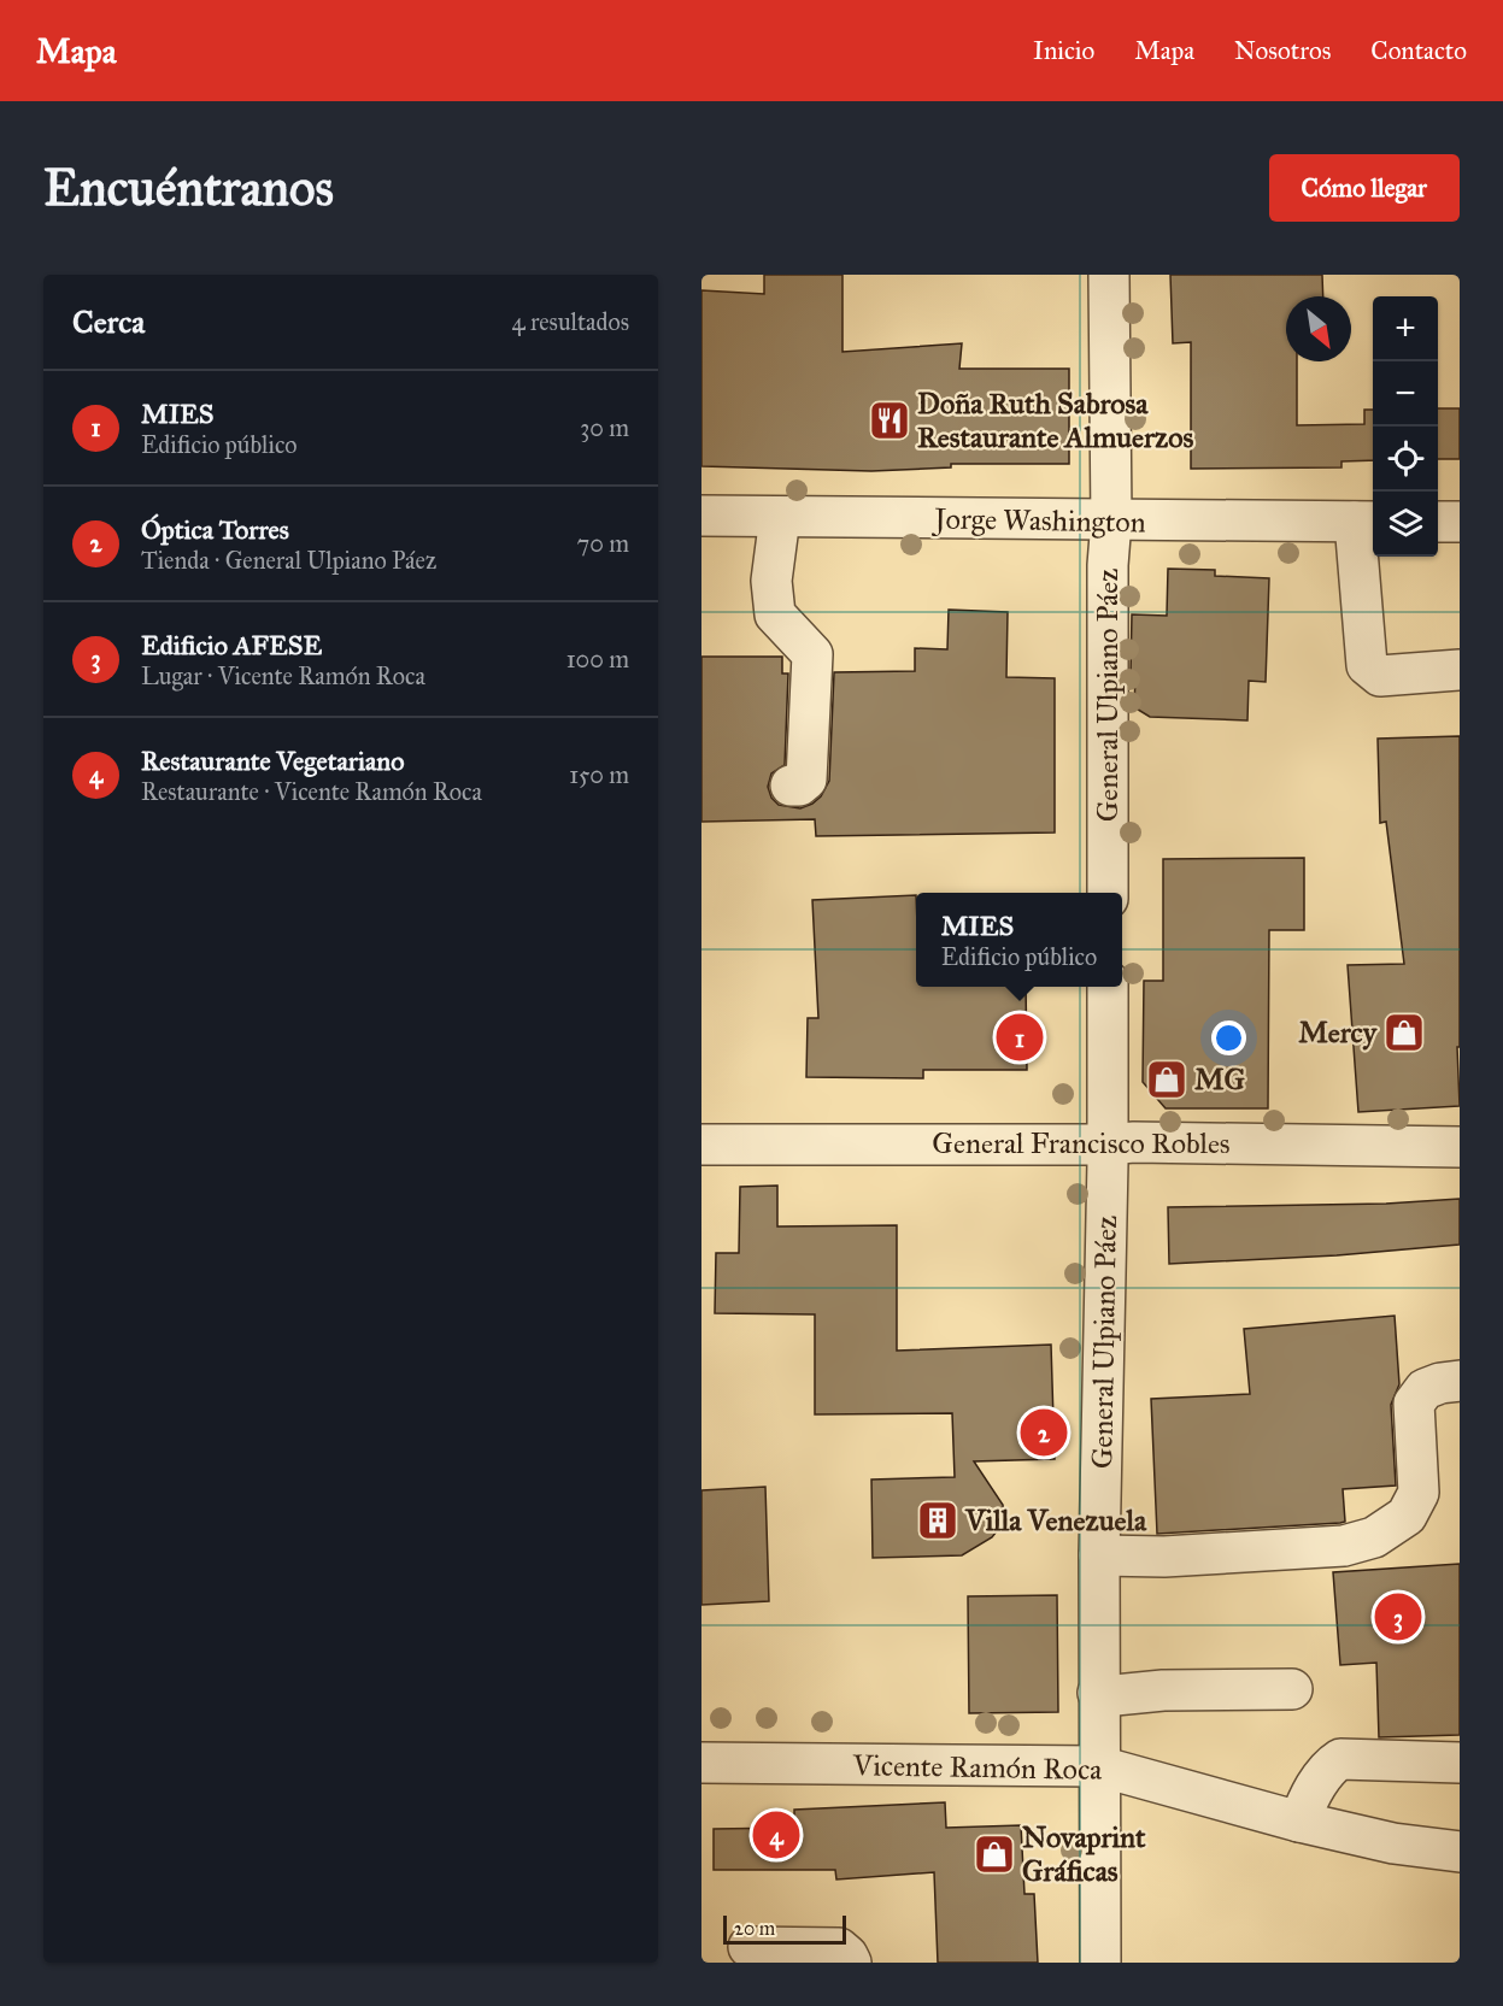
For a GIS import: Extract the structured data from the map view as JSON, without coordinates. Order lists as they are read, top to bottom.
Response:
{
  "streets": {
    "street": [
      "Jorge Washington",
      "General Ulpiano Páez",
      "General Francisco Robles",
      "Vicente Ramón Roca"
    ]
  },
  "crossings": [
    ["Jorge Washington", "General Ulpiano Páez"],
    ["General Ulpiano Páez", "General Francisco Robles"],
    ["General Ulpiano Páez", "Vicente Ramón Roca"]
  ],
  "places": {
    "restaurant": ["Doña Ruth Sabrosa Restaurante Almuerzos"],
    "shop": ["Mercy", "MG", "Novaprint Gráficas"],
    "building": ["Villa Venezuela"]
  },
  "scale_bar": "20 m",
  "north": "bottom right",
  "page": {
    "header": "Mapa",
    "nav": [
      "Inicio",
      "Mapa",
      "Nosotros",
      "Contacto"
    ],
    "buttons": "Cómo llegar",
    "title": "Encuéntranos",
    "heading": ["Cerca", "4 resultados"],
    "map_buttons": ["+", "−"],
    "list": [
      {
        "mark": "1",
        "name": "MIES",
        "note": "Edificio público",
        "value": "30 m"
      },
      {
        "mark": "2",
        "name": "Óptica Torres",
        "note": "Tienda · General Ulpiano Páez",
        "value": "70 m"
      },
      {
        "mark": "3",
        "name": "Edificio AFESE",
        "note": "Lugar · Vicente Ramón Roca",
        "value": "100 m"
      },
      {
        "mark": "4",
        "name": "Restaurante Vegetariano",
        "note": "Restaurante · Vicente Ramón Roca",
        "value": "150 m"
      }
    ],
    "popup": ["MIES", "Edificio público"],
    "pins": [
      "1",
      "2",
      "3",
      "4"
    ],
    "scale": "20 m"
  }
}
